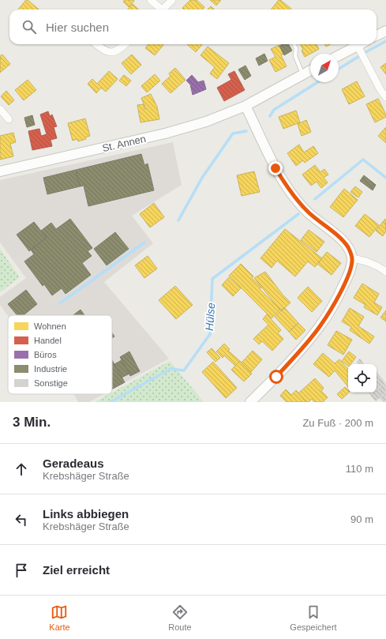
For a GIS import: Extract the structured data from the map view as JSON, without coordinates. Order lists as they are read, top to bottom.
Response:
{
  "streets": {
    "main road": ["St. Annen"]
  },
  "water": ["Hülse"],
  "legend": [
    "Wohnen",
    "Handel",
    "Büros",
    "Industrie",
    "Sonstige"
  ],
  "north": "top right",
  "page": {
    "search": "Hier suchen",
    "heading": ["3 Min.", "Zu Fuß · 200 m"],
    "list": [
      ["Geradeaus", "Krebshäger Straße", "110 m"],
      ["Links abbiegen", "Krebshäger Straße", "90 m"],
      "Ziel erreicht"
    ],
    "nav": ["Karte", "Route", "Gespeichert"]
  }
}
